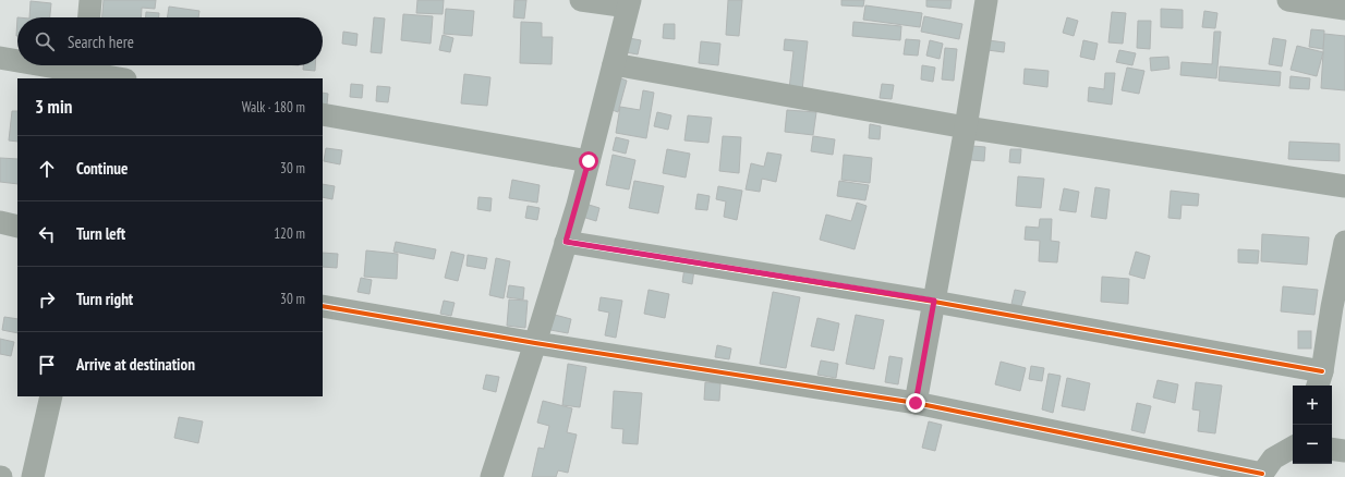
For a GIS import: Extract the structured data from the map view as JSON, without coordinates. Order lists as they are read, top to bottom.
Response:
{
  "page": {
    "search": "Search here",
    "heading": ["3 min", "Walk · 180 m"],
    "list": [
      ["Continue", "30 m"],
      ["Turn left", "120 m"],
      ["Turn right", "30 m"],
      "Arrive at destination"
    ],
    "map_buttons": ["+", "−"]
  }
}
